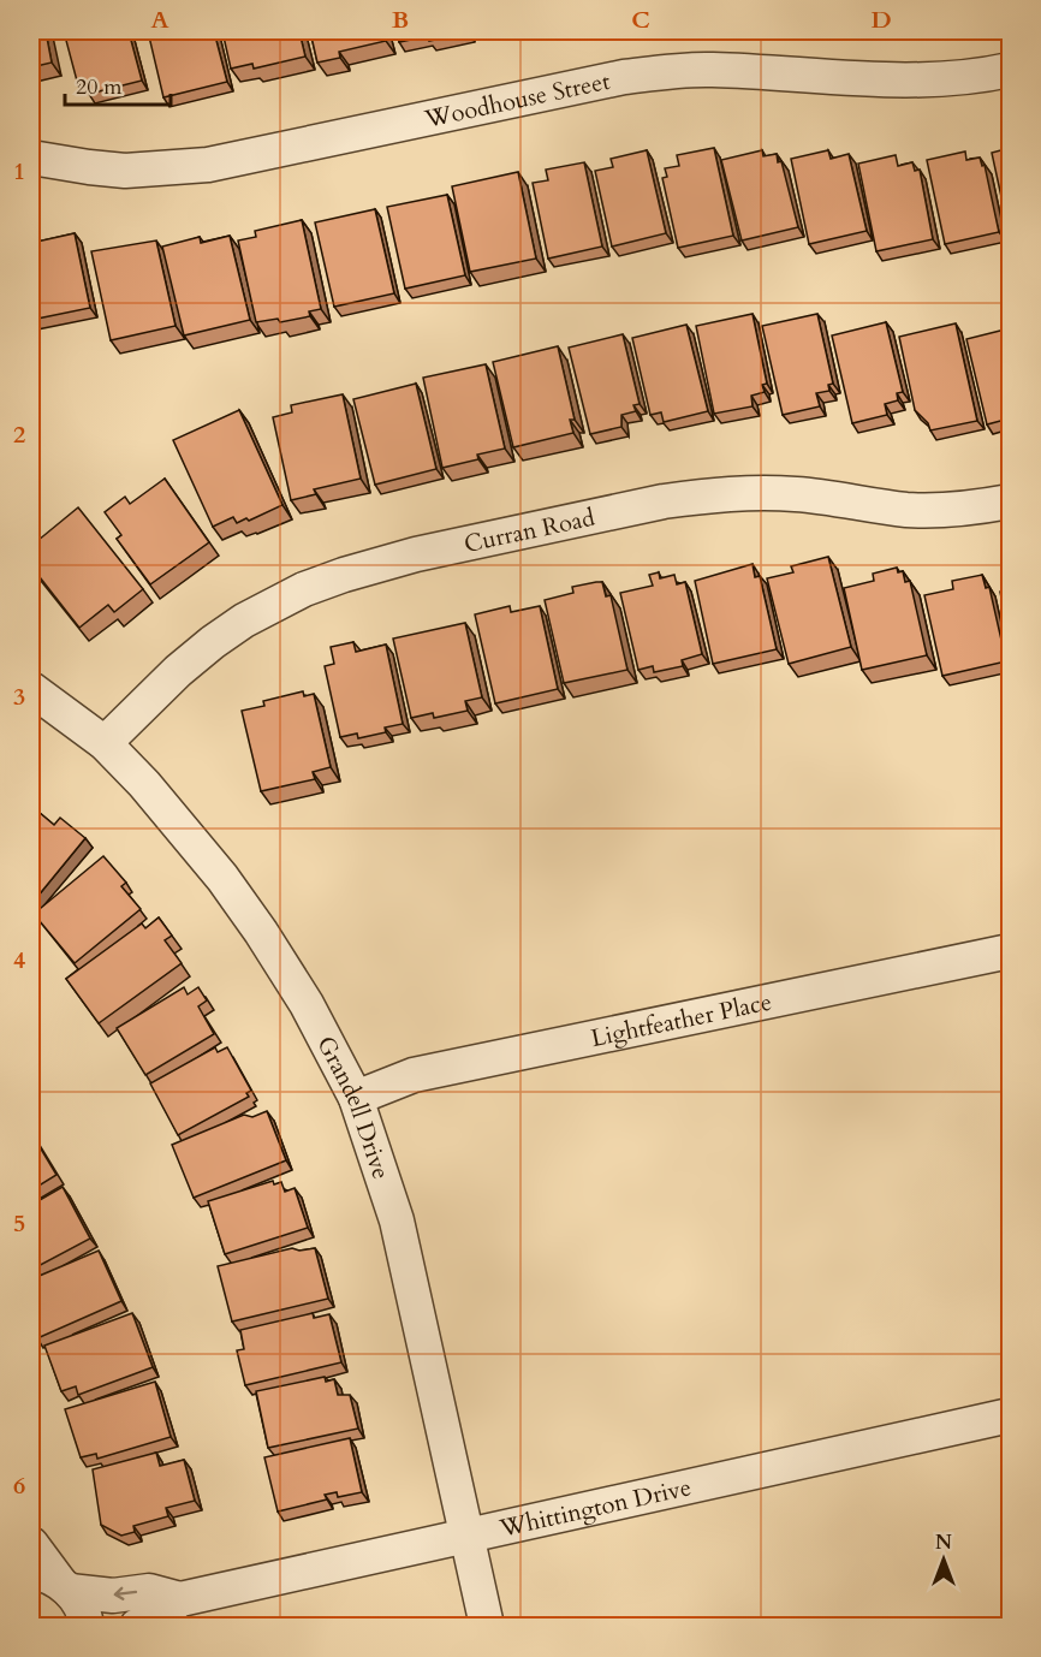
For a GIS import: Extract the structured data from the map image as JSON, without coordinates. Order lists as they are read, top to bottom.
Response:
{
  "streets": {
    "street": [
      "Woodhouse Street",
      "Curran Road",
      "Lightfeather Place",
      "Grandell Drive",
      "Whittington Drive"
    ]
  },
  "crossings": [
    ["Curran Road", "Grandell Drive"],
    ["Lightfeather Place", "Grandell Drive"],
    ["Grandell Drive", "Whittington Drive"]
  ],
  "scale_bar": "20 m",
  "north": "top",
  "grid": {
    "columns": [
      "A",
      "B",
      "C",
      "D"
    ],
    "rows": [
      "1",
      "2",
      "3",
      "4",
      "5",
      "6"
    ]
  }
}
